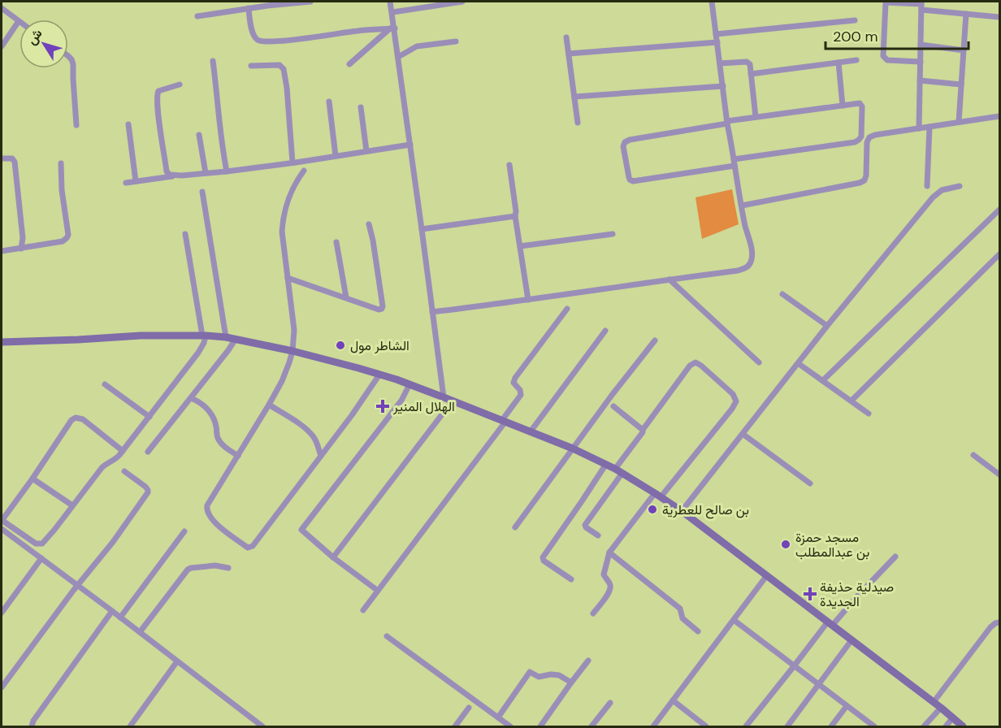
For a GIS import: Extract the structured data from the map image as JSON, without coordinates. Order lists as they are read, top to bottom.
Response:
{
  "places": {
    "other": ["الشاطر مول", "بن صالح للعطرية", "مسجد حمزة بن عبدالمطلب"],
    "health": ["الهلال المنير", "صيدلية حذيفة الجديدة"]
  },
  "scale_bar": "200 m",
  "north": "top left"
}
